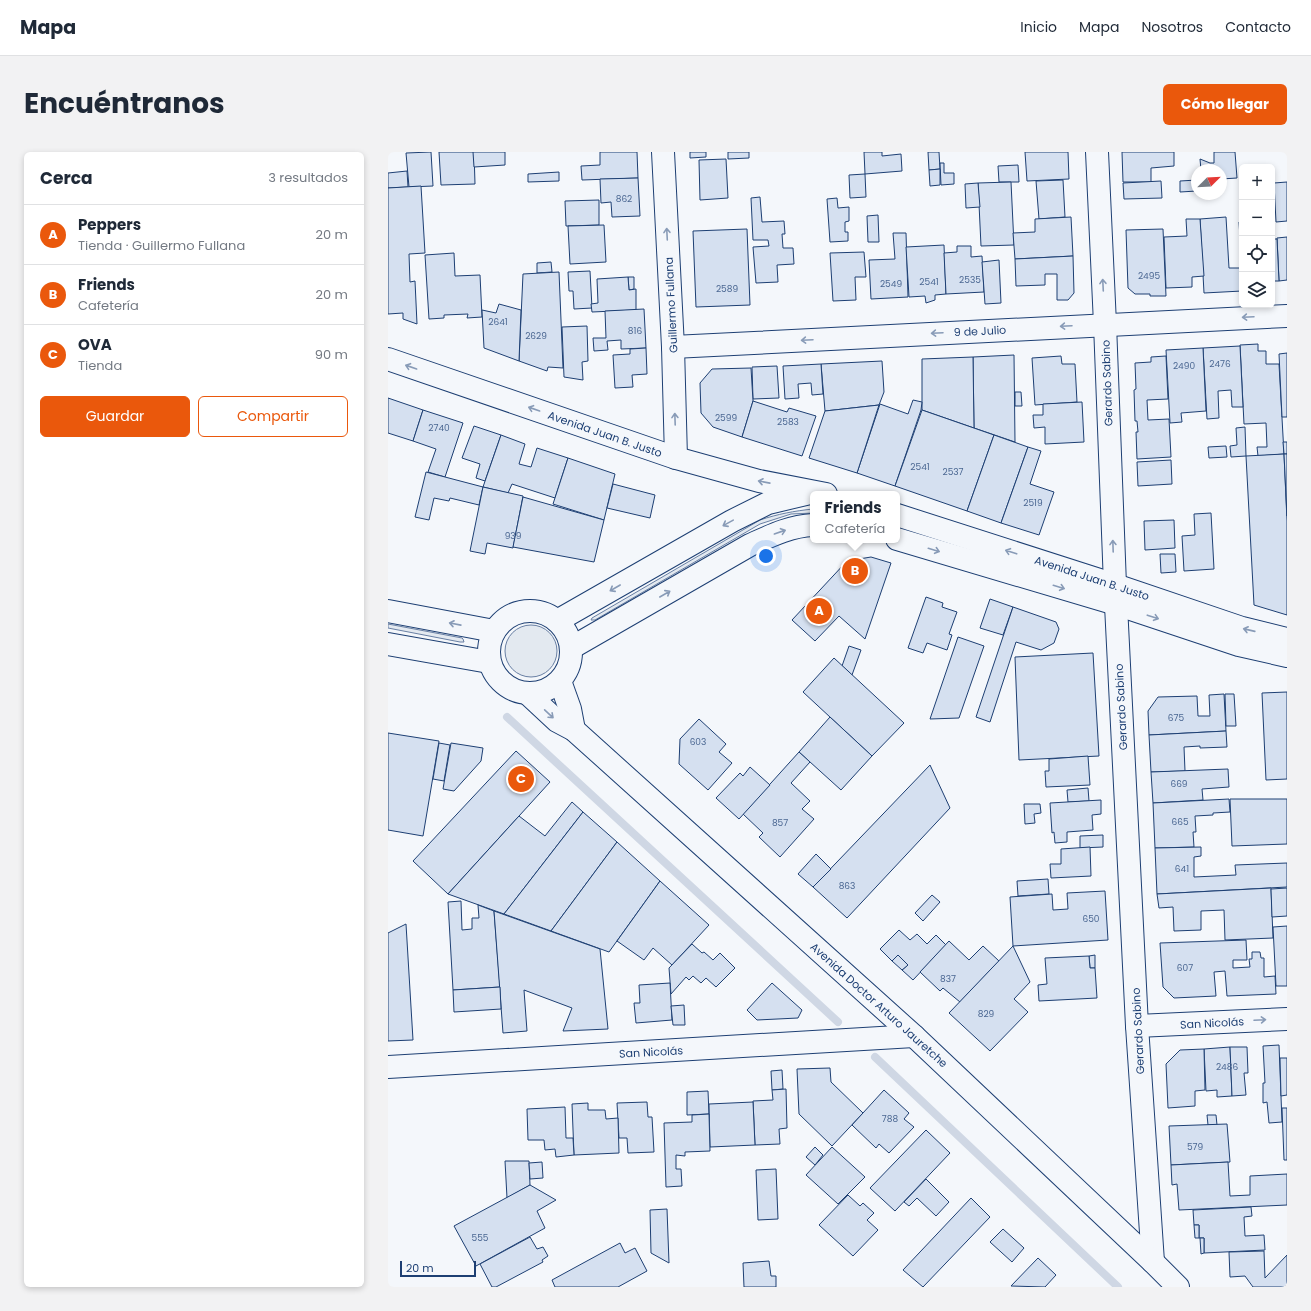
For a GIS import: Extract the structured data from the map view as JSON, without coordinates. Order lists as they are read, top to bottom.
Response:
{
  "streets": {
    "street": [
      "Guillermo Fullana",
      "9 de Julio",
      "Gerardo Sabino",
      "Avenida Juan B. Justo",
      "Avenida Doctor Arturo Jauretche",
      "San Nicolás"
    ]
  },
  "crossings": [
    ["Guillermo Fullana", "9 de Julio"],
    ["Guillermo Fullana", "Avenida Juan B. Justo"],
    ["9 de Julio", "Gerardo Sabino"],
    ["Gerardo Sabino", "Avenida Juan B. Justo"],
    ["Gerardo Sabino", "Avenida Doctor Arturo Jauretche"],
    ["Gerardo Sabino", "San Nicolás"],
    ["Avenida Doctor Arturo Jauretche", "San Nicolás"]
  ],
  "one_way": ["Guillermo Fullana", "9 de Julio", "Gerardo Sabino"],
  "house_numbers": [
    "862",
    "2495",
    "2535",
    "2541",
    "2549",
    "2589",
    "2641",
    "816",
    "2629",
    "2476",
    "2490",
    "2599",
    "2583",
    "2740",
    "2541",
    "2537",
    "2519",
    "939",
    "675",
    "603",
    "669",
    "665",
    "857",
    "641",
    "863",
    "650",
    "607",
    "837",
    "829",
    "2486",
    "788",
    "579",
    "555"
  ],
  "scale_bar": "20 m",
  "north": "top right",
  "page": {
    "header": "Mapa",
    "nav": [
      "Inicio",
      "Mapa",
      "Nosotros",
      "Contacto"
    ],
    "title": "Encuéntranos",
    "buttons": [
      "Cómo llegar",
      ["Guardar", "Compartir"]
    ],
    "heading": ["Cerca", "3 resultados"],
    "map_buttons": ["+", "−"],
    "list": [
      {
        "mark": "A",
        "name": "Peppers",
        "note": "Tienda · Guillermo Fullana",
        "value": "20 m"
      },
      {
        "mark": "B",
        "name": "Friends",
        "note": "Cafetería",
        "value": "20 m"
      },
      {
        "mark": "C",
        "name": "OVA",
        "note": "Tienda",
        "value": "90 m"
      }
    ],
    "popup": ["Friends", "Cafetería"],
    "pins": ["B", "A", "C"],
    "scale": "20 m"
  }
}
